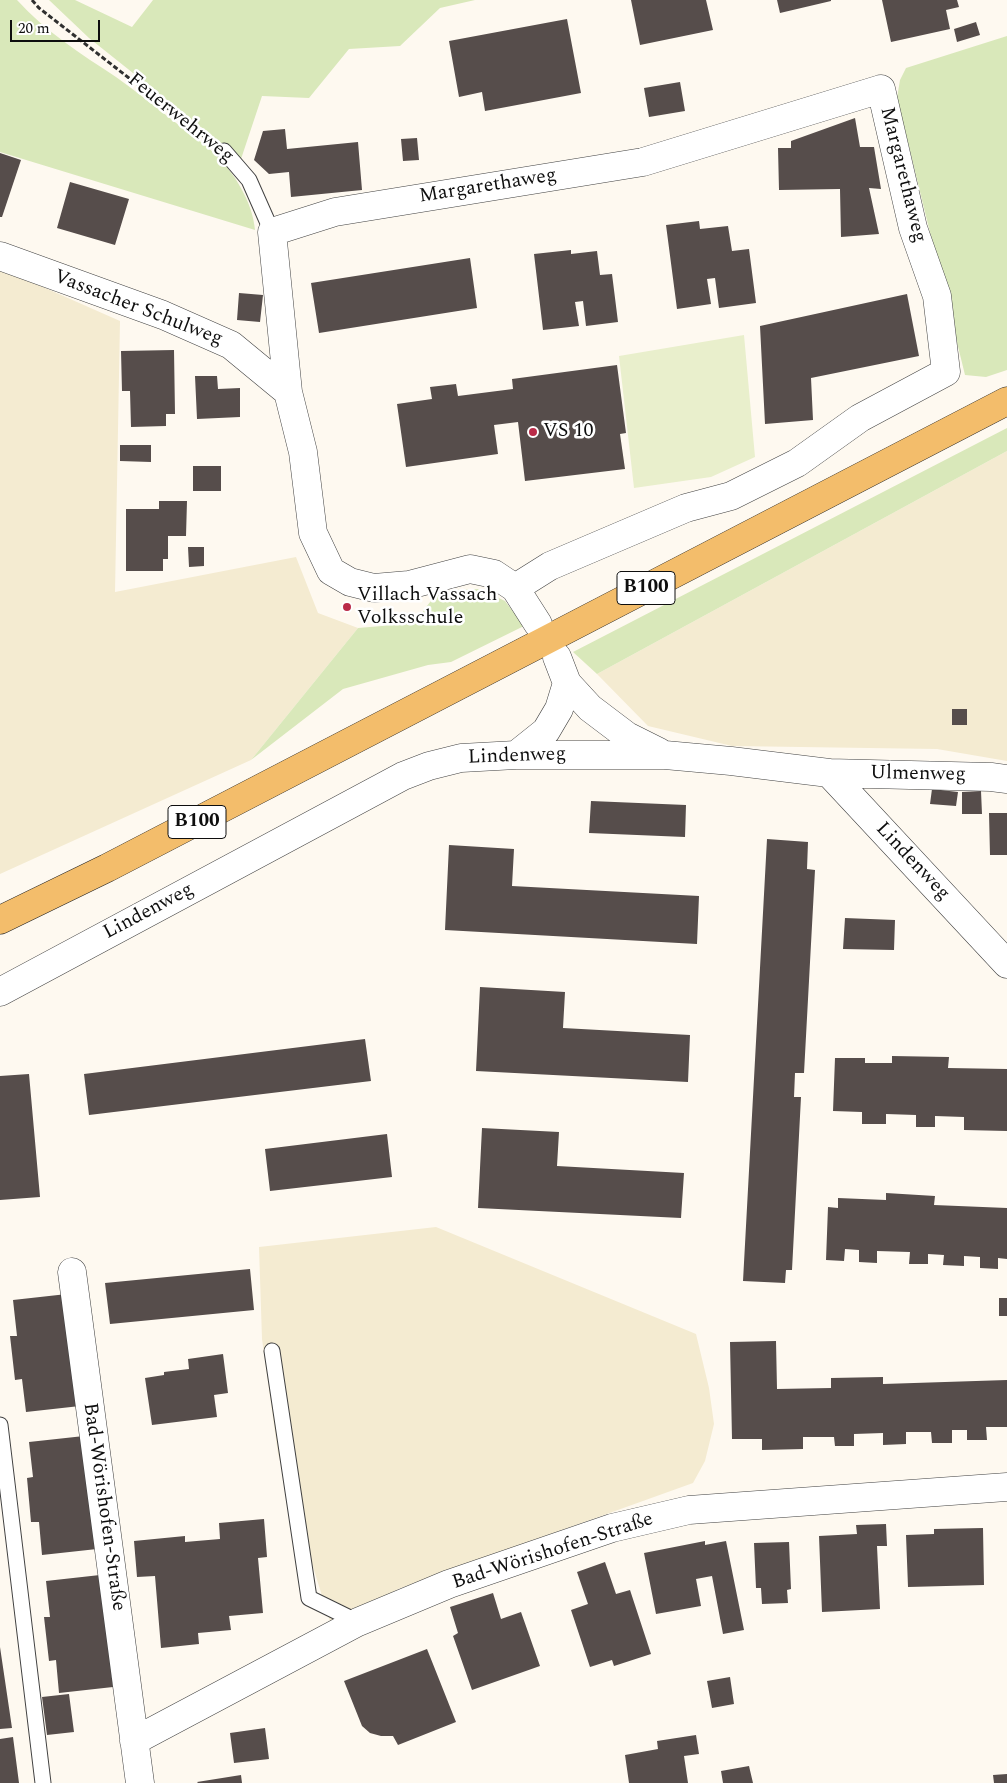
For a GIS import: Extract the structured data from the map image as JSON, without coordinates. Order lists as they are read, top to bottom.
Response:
{
  "streets": {
    "main road": ["B100"],
    "street": [
      "Feuerwehrweg",
      "Margarethaweg",
      "Vassacher Schulweg",
      "Lindenweg",
      "Ulmenweg",
      "Bad-Wörishofen-Straße"
    ]
  },
  "crossings": [
    ["Feuerwehrweg", "Margarethaweg"],
    ["Feuerwehrweg", "Vassacher Schulweg"],
    ["Lindenweg", "Ulmenweg"]
  ],
  "places": ["VS 10", "Villach Vassach Volksschule"],
  "scale_bar": "20 m"
}
